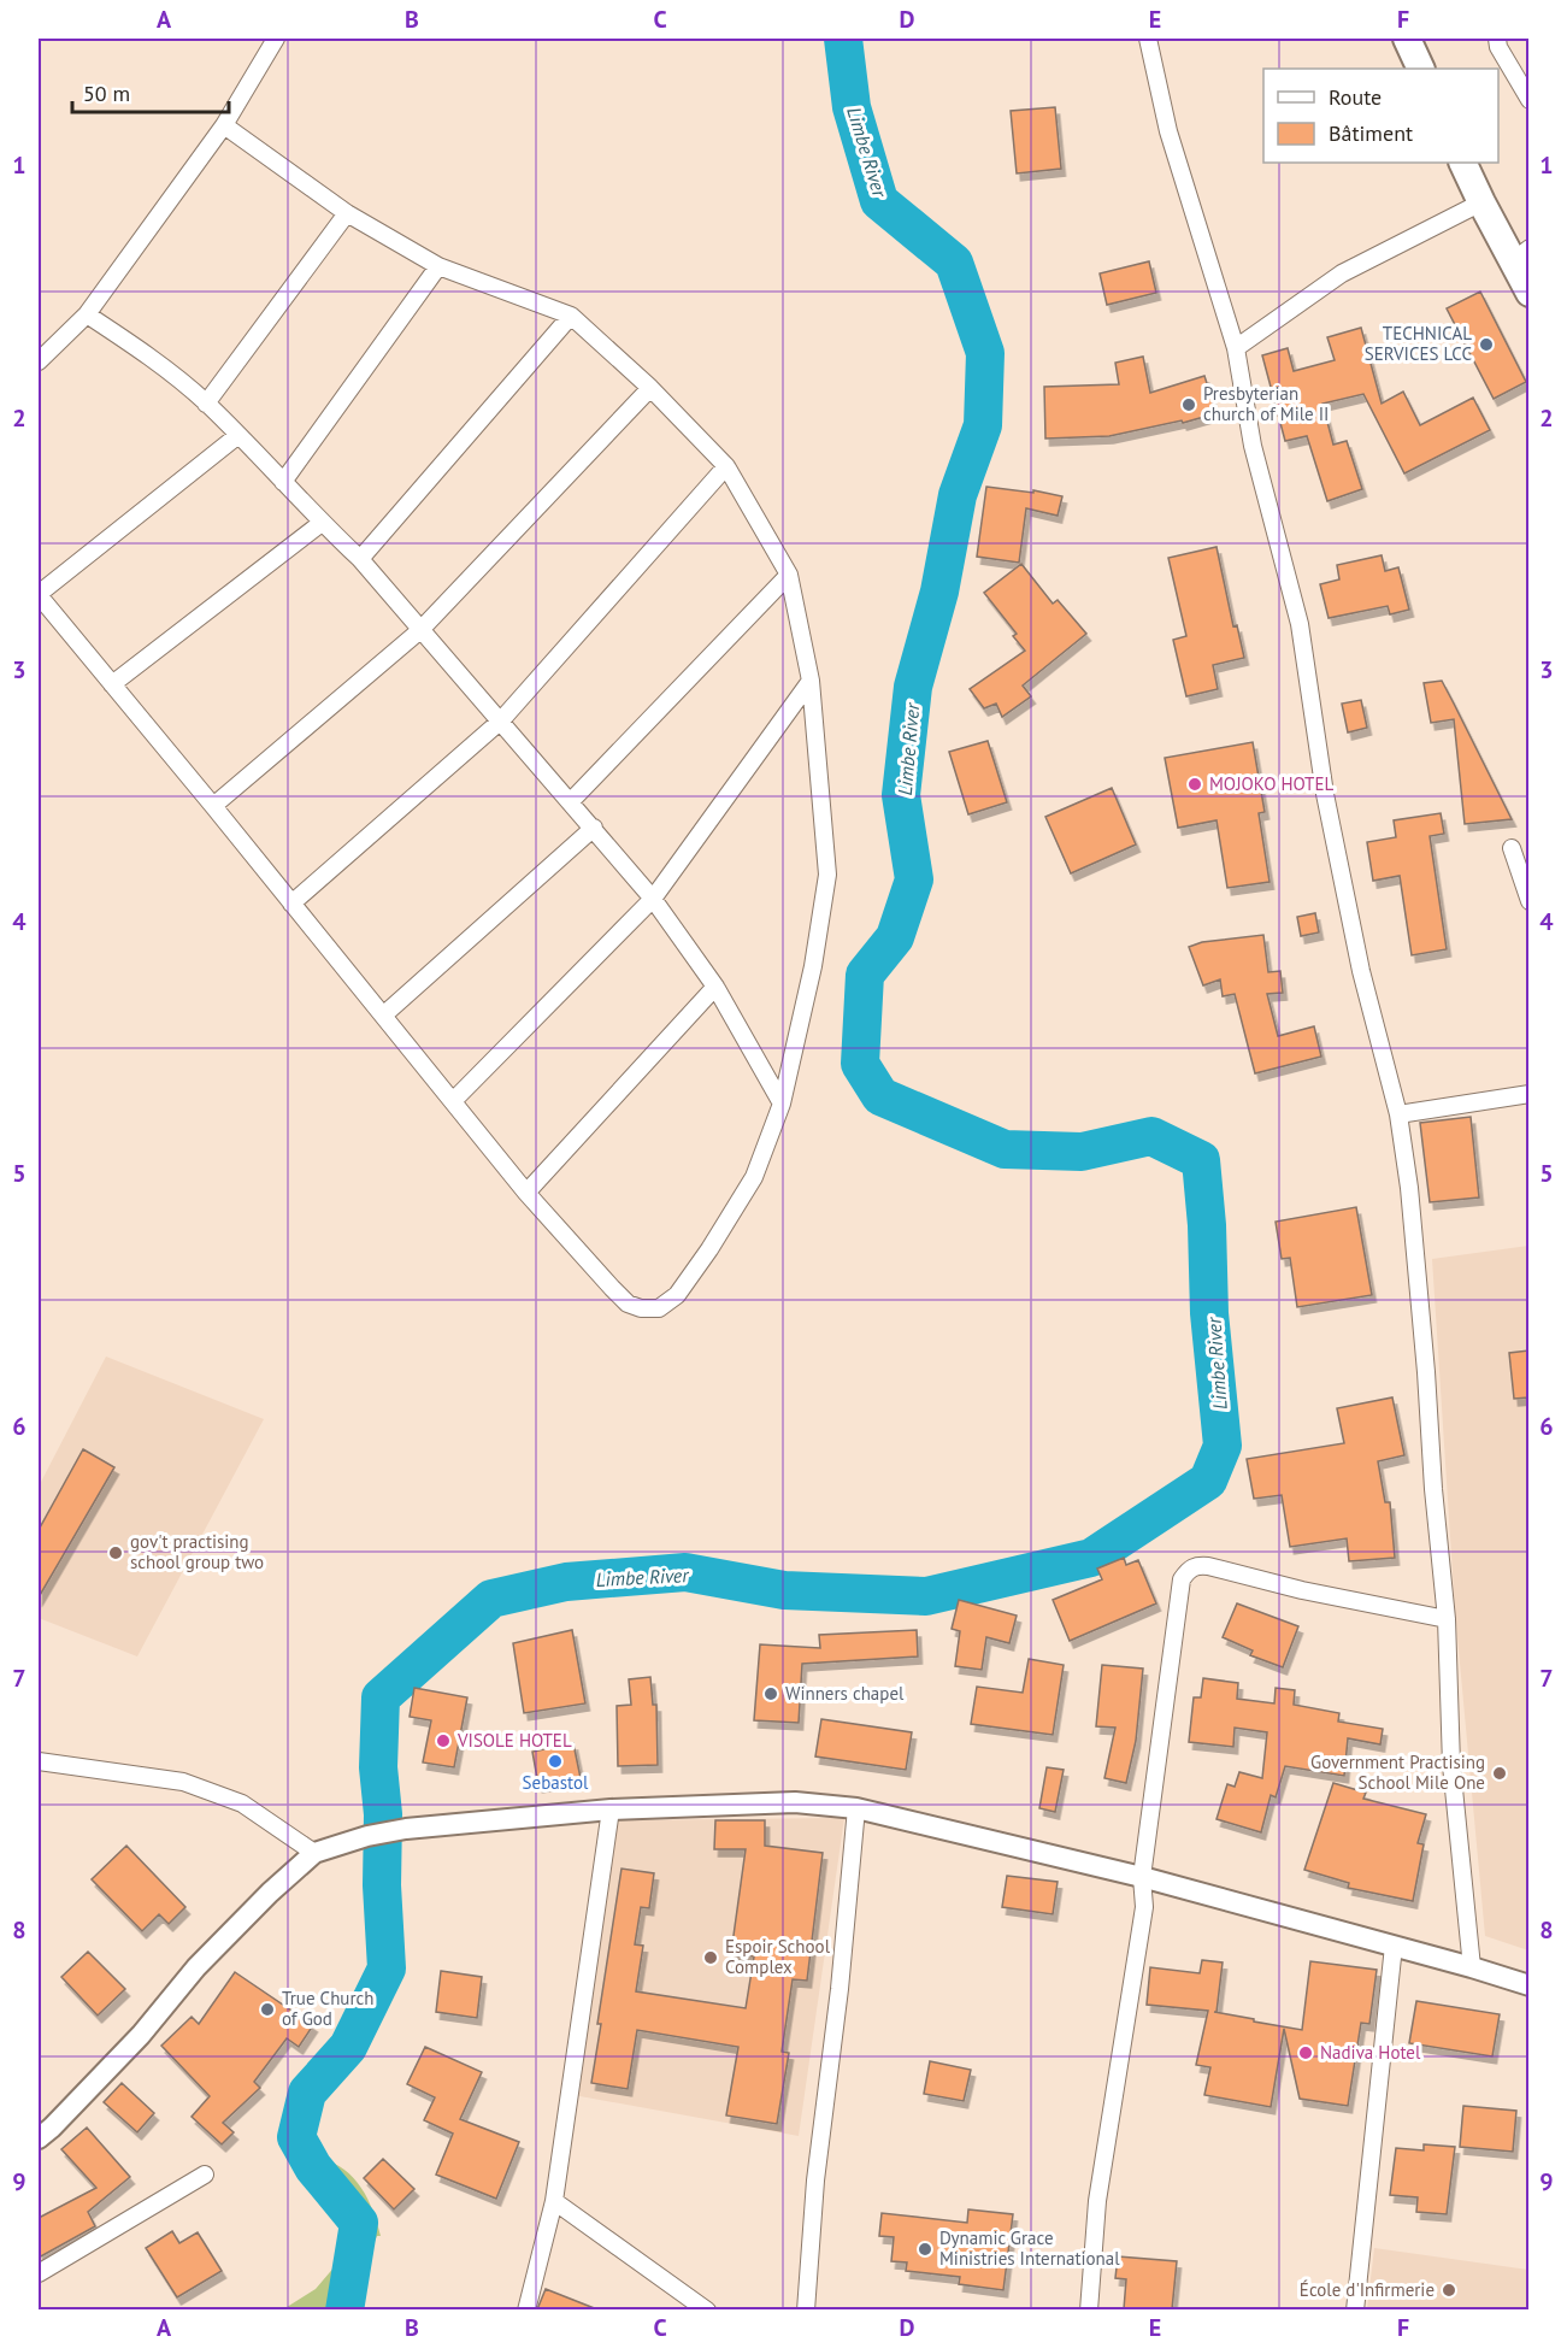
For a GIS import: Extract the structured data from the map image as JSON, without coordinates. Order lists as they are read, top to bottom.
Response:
{
  "water": ["Limbe River"],
  "places": [
    "TECHNICAL SERVICES LCC",
    "Presbyterian church of Mile II",
    "MOJOKO HOTEL",
    "gov't practising school group two",
    "Winners chapel",
    "VISOLE HOTEL",
    "Sebastol",
    "Government Practising School Mile One",
    "Espoir School Complex",
    "True Church of God",
    "Nadiva Hotel",
    "Dynamic Grace Ministries International",
    "École d'Infirmerie"
  ],
  "legend": ["Route", "Bâtiment"],
  "scale_bar": "50 m",
  "grid": {
    "columns": [
      "A",
      "B",
      "C",
      "D",
      "E",
      "F"
    ],
    "rows": [
      "1",
      "2",
      "3",
      "4",
      "5",
      "6",
      "7",
      "8",
      "9"
    ]
  }
}
